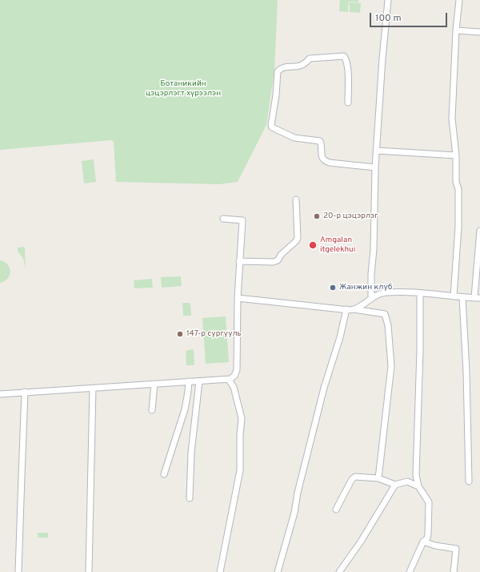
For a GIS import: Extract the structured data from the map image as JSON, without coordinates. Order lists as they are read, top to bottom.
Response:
{
  "parks": ["Ботаникийн цэцэрлэгт хүрээлэн"],
  "places": [
    "20-р цэцэрлэг",
    "Amgalan itgelekhui",
    "Жанжин клуб",
    "147-р сургууль"
  ],
  "scale_bar": "100 m"
}
